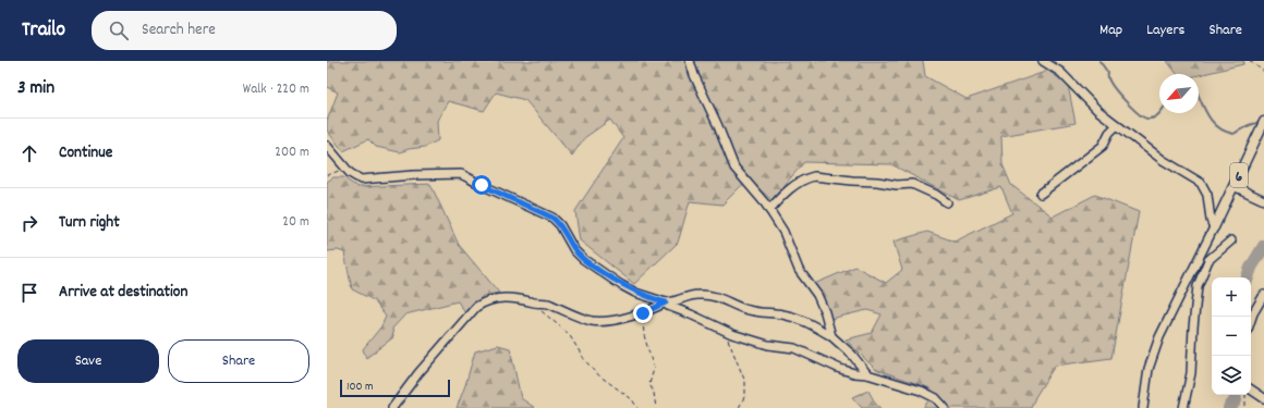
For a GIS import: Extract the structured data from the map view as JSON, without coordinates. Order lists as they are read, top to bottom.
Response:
{
  "streets": {
    "main road": ["6"]
  },
  "scale_bar": "100 m",
  "north": "bottom left",
  "page": {
    "header": "Trailo",
    "search": "Search here",
    "nav": ["Map", "Layers", "Share"],
    "heading": ["3 min", "Walk · 220 m"],
    "list": [
      ["Continue", "200 m"],
      ["Turn right", "20 m"],
      "Arrive at destination"
    ],
    "map_buttons": ["+", "−"],
    "buttons": ["Save", "Share"],
    "scale": "100 m"
  }
}
